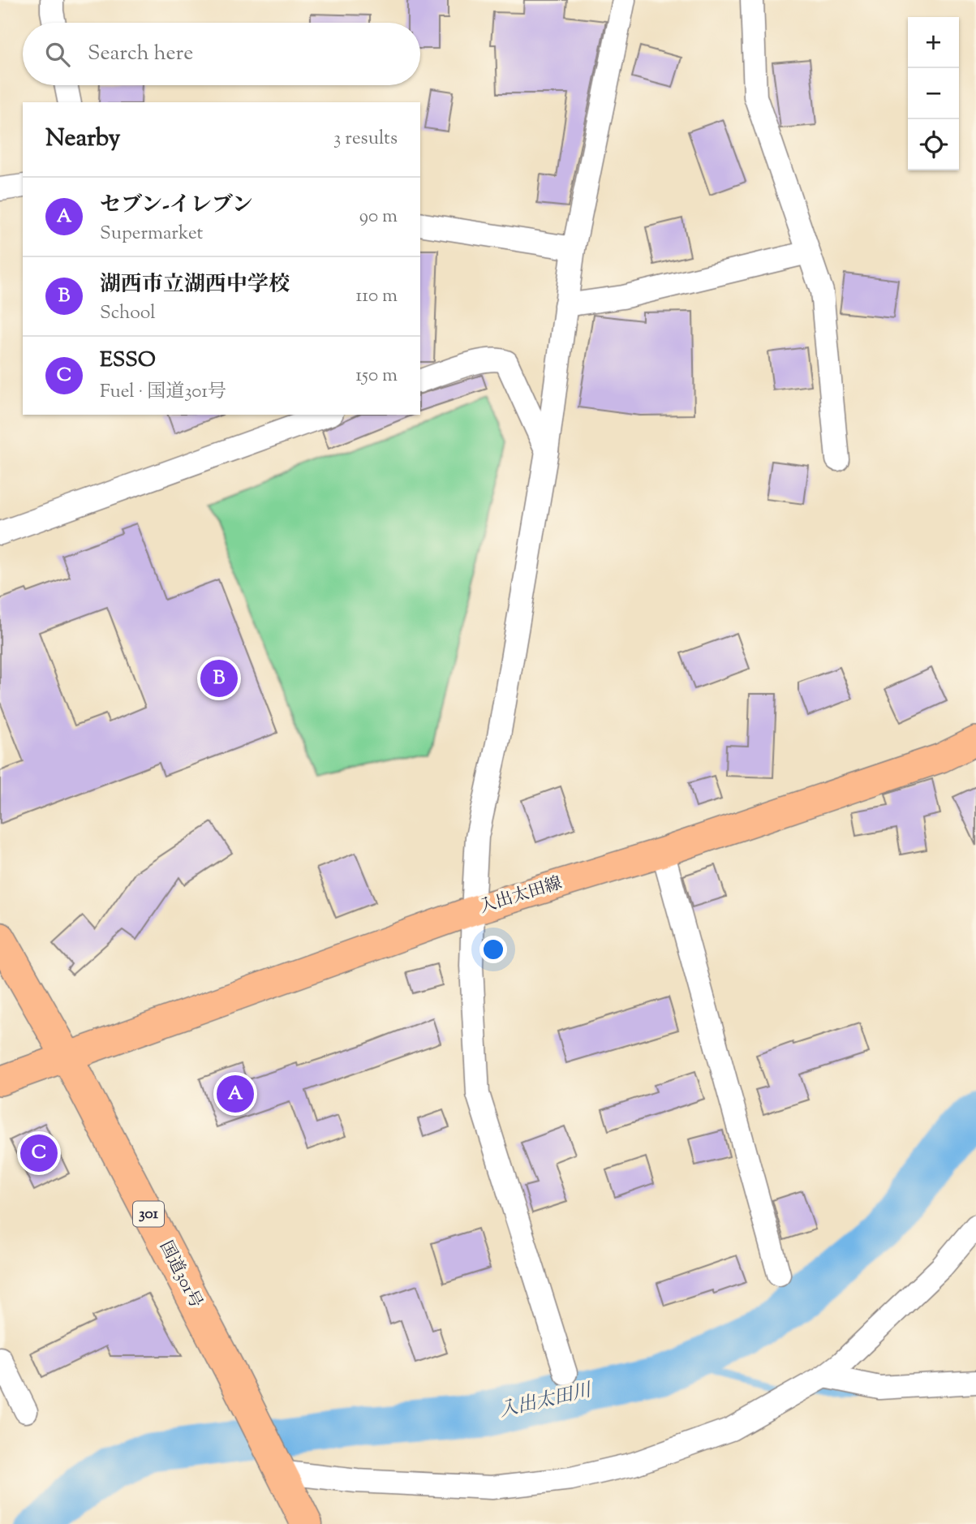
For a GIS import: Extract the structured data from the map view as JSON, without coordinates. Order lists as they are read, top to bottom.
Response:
{
  "streets": {
    "highway": ["301", "国道301号"],
    "main road": ["入出太田線"]
  },
  "crossings": [
    ["入出太田線", "国道301号"]
  ],
  "water": ["入出太田川"],
  "page": {
    "map_buttons": ["+", "−"],
    "search": "Search here",
    "heading": ["Nearby", "3 results"],
    "list": [
      {
        "mark": "A",
        "name": "セブン-イレブン",
        "note": "Supermarket",
        "value": "90 m"
      },
      {
        "mark": "B",
        "name": "湖西市立湖西中学校",
        "note": "School",
        "value": "110 m"
      },
      {
        "mark": "C",
        "name": "ESSO",
        "note": "Fuel · 国道301号",
        "value": "150 m"
      }
    ],
    "pins": ["B", "A", "C"]
  }
}
